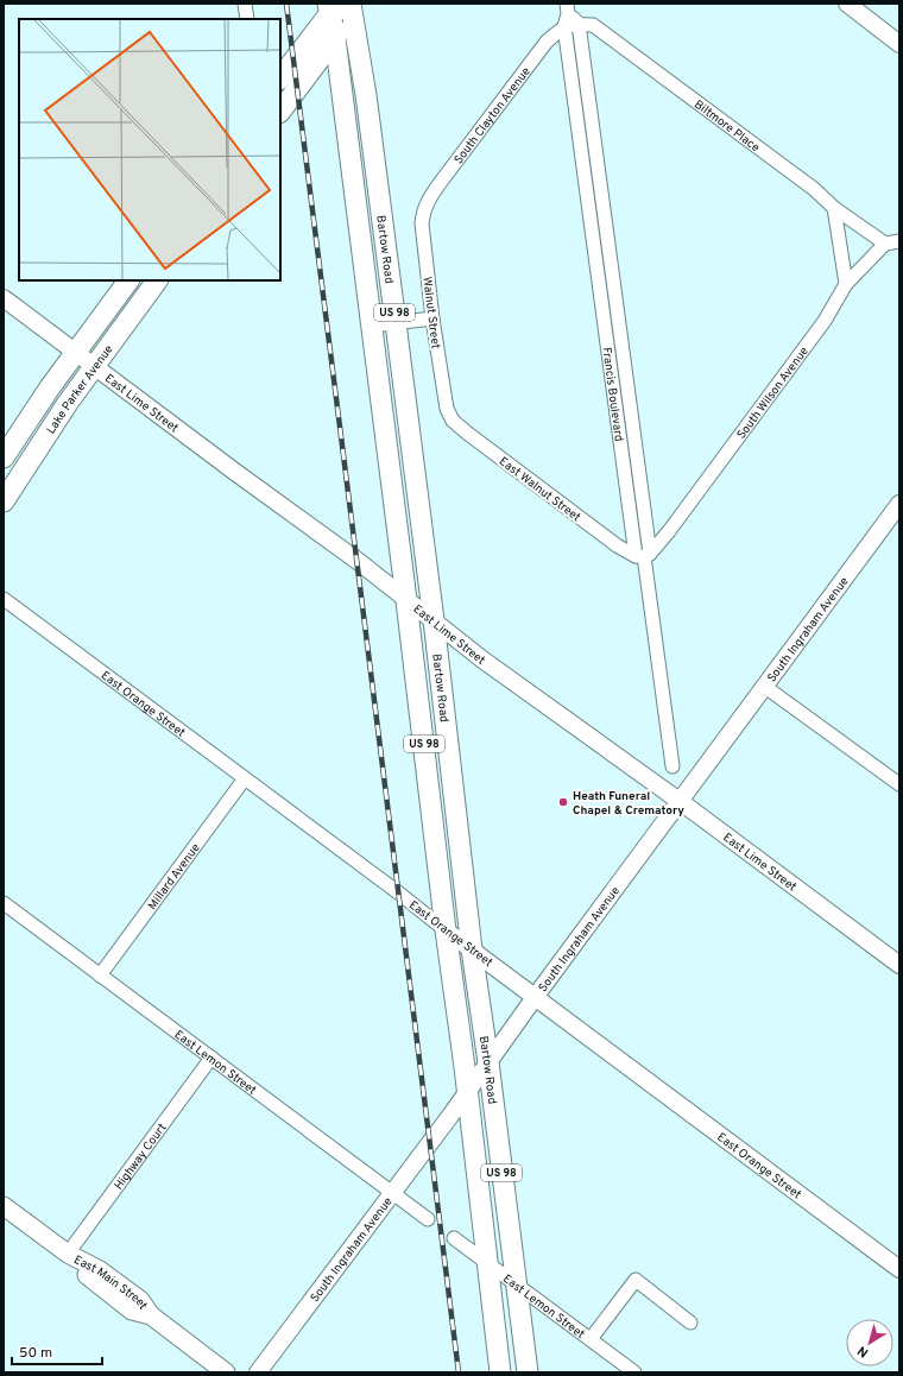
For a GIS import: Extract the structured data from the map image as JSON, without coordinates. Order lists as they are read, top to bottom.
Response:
{
  "streets": {
    "main road": [
      "Bartow Road",
      "US 98",
      "Lake Parker Avenue",
      "East Main Street"
    ],
    "street": [
      "South Clayton Avenue",
      "Biltmore Place",
      "Walnut Street",
      "South Wilson Avenue",
      "Francis Boulevard",
      "East Lime Street",
      "East Walnut Street",
      "South Ingraham Avenue",
      "East Orange Street",
      "Millard Avenue",
      "East Lemon Street",
      "Highway Court"
    ]
  },
  "crossings": [
    ["South Clayton Avenue", "Biltmore Place"],
    ["South Clayton Avenue", "Walnut Street"],
    ["South Clayton Avenue", "Francis Boulevard"],
    ["Biltmore Place", "Francis Boulevard"],
    ["Bartow Road", "East Lime Street"],
    ["Bartow Road", "South Ingraham Avenue"],
    ["Bartow Road", "East Orange Street"],
    ["Bartow Road", "East Lemon Street"],
    ["Walnut Street", "East Walnut Street"],
    ["Lake Parker Avenue", "East Lime Street"],
    ["South Wilson Avenue", "Francis Boulevard"],
    ["South Wilson Avenue", "East Walnut Street"],
    ["Francis Boulevard", "East Walnut Street"],
    ["East Lime Street", "South Ingraham Avenue"],
    ["South Ingraham Avenue", "East Orange Street"],
    ["South Ingraham Avenue", "East Lemon Street"],
    ["East Orange Street", "Millard Avenue"],
    ["Millard Avenue", "East Lemon Street"],
    ["East Lemon Street", "Highway Court"],
    ["Highway Court", "East Main Street"]
  ],
  "places": ["Heath Funeral Chapel & Crematory"],
  "scale_bar": "50 m",
  "north": "bottom left"
}
